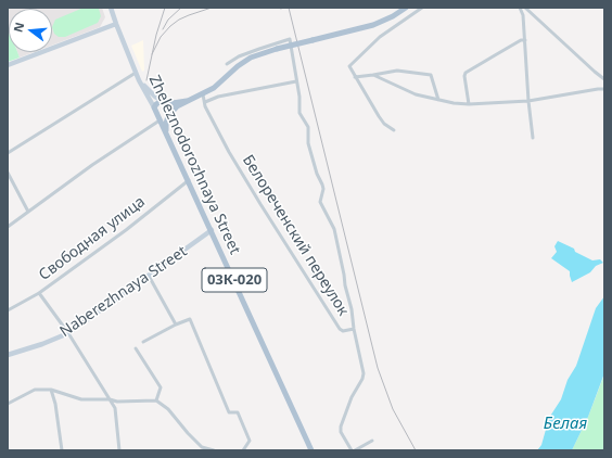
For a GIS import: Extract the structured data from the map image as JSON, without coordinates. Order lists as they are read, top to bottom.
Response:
{
  "streets": {
    "main road": ["Zheleznodorozhnaya Street", "03К-020"],
    "street": ["Белореченский переулок", "Свободная улица", "Naberezhnaya Street"]
  },
  "crossings": [
    ["Zheleznodorozhnaya Street", "Свободная улица"],
    ["Zheleznodorozhnaya Street", "Naberezhnaya Street"]
  ],
  "water": ["Белая"],
  "north": "left"
}
